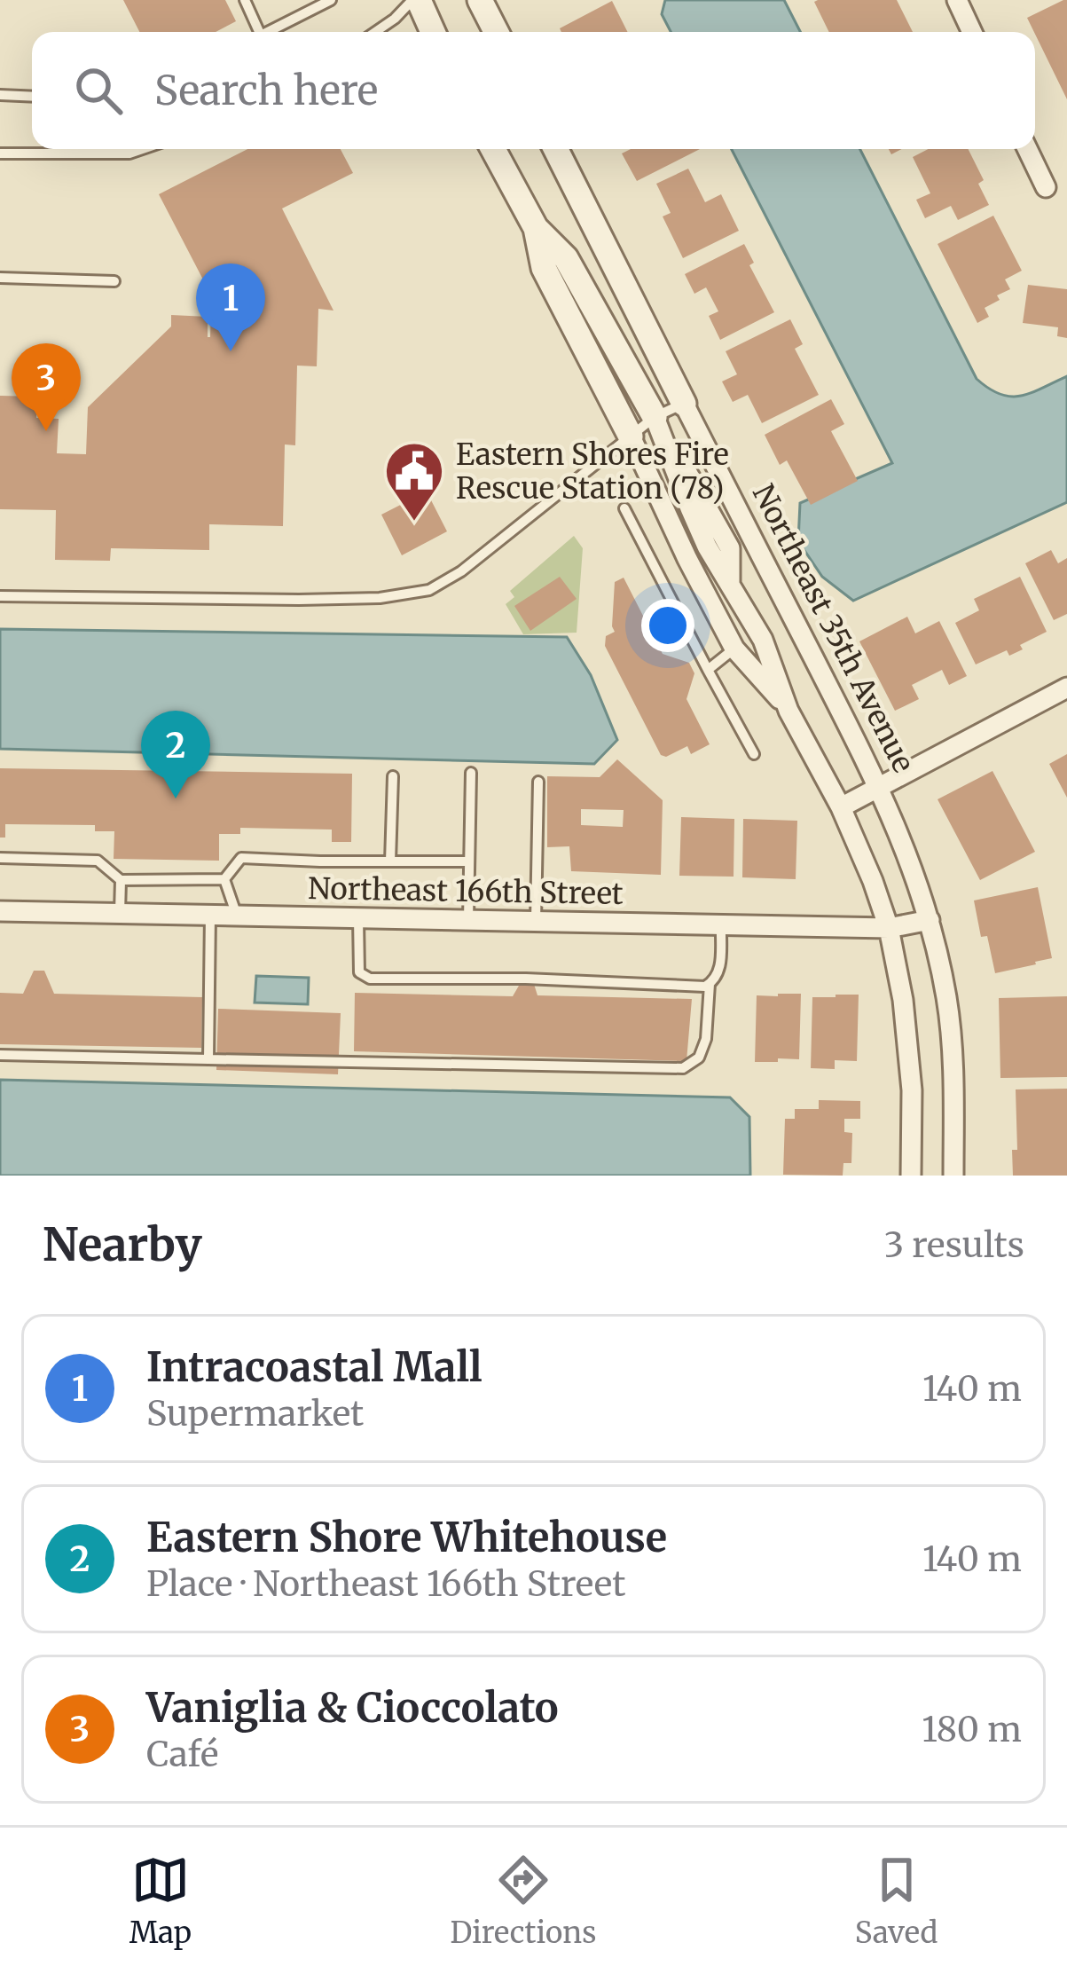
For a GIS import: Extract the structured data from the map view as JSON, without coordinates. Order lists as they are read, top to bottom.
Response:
{
  "streets": {
    "street": ["Northeast 35th Avenue", "Northeast 166th Street"]
  },
  "crossings": [
    ["Northeast 35th Avenue", "Northeast 166th Street"]
  ],
  "places": {
    "public building": ["Eastern Shores Fire Rescue Station (78)"]
  },
  "page": {
    "search": "Search here",
    "pins": ["1", "3", "2"],
    "heading": ["Nearby", "3 results"],
    "list": [
      {
        "mark": "1",
        "name": "Intracoastal Mall",
        "note": "Supermarket",
        "value": "140 m"
      },
      {
        "mark": "2",
        "name": "Eastern Shore Whitehouse",
        "note": "Place · Northeast 166th Street",
        "value": "140 m"
      },
      {
        "mark": "3",
        "name": "Vaniglia & Cioccolato",
        "note": "Café",
        "value": "180 m"
      }
    ],
    "nav": ["Map", "Directions", "Saved"]
  }
}
